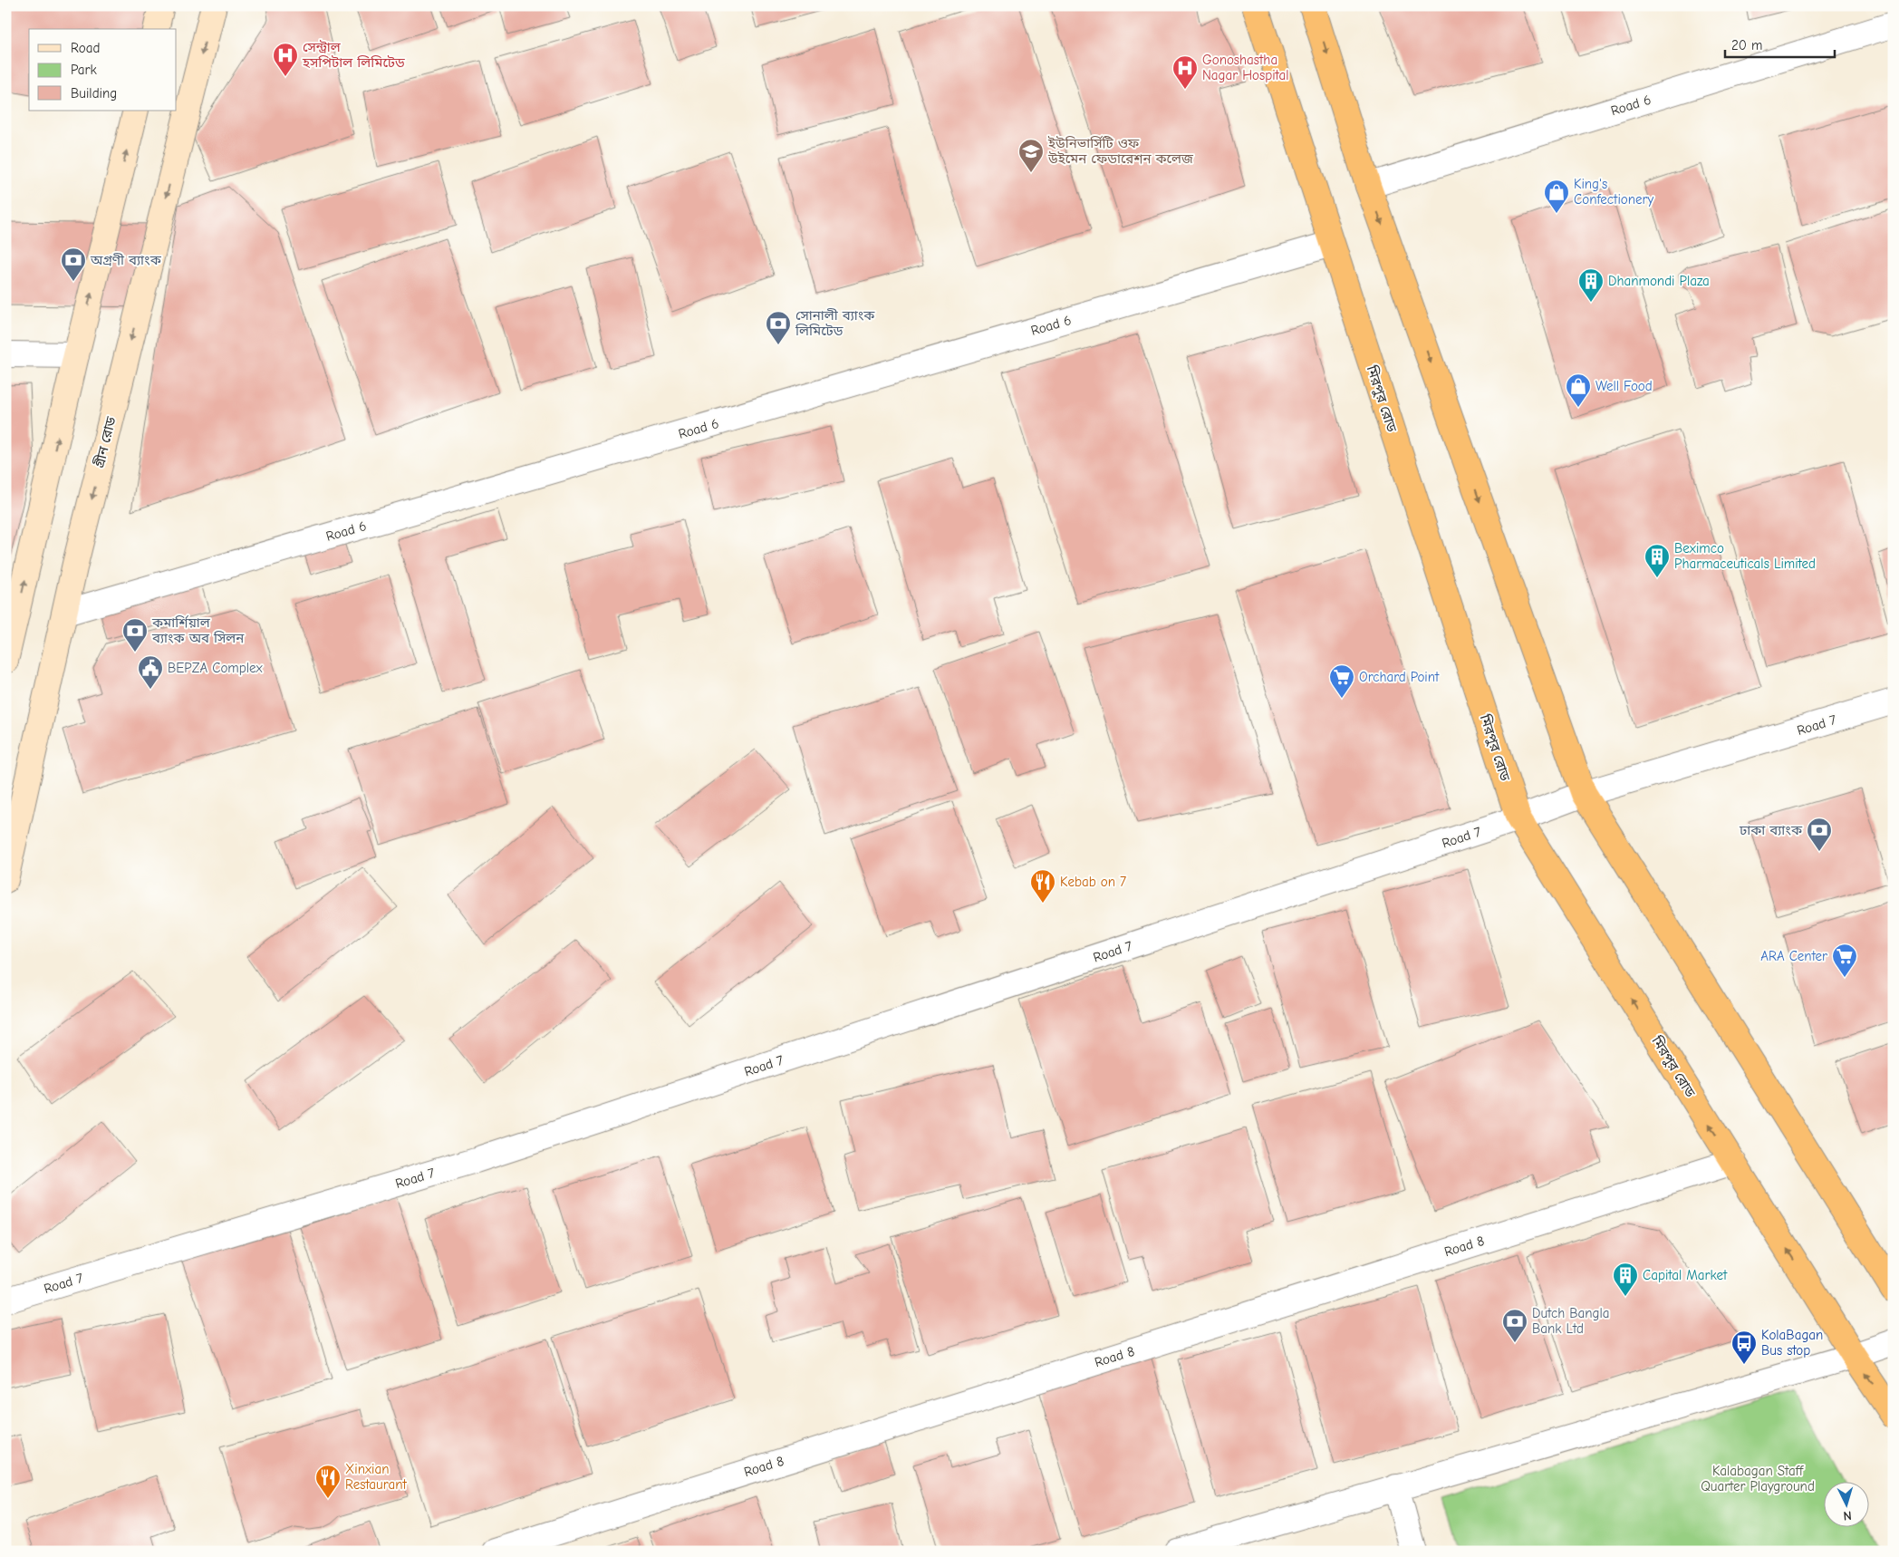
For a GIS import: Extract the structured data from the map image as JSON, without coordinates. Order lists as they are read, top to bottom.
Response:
{
  "streets": {
    "highway": ["মিরপুর রোড"],
    "main road": ["গ্রীন রোড"],
    "street": ["Road 6", "Road 7", "Road 8"]
  },
  "crossings": [
    ["Road 6", "মিরপুর রোড"],
    ["Road 6", "গ্রীন রোড"],
    ["মিরপুর রোড", "Road 7"],
    ["মিরপুর রোড", "Road 8"]
  ],
  "parks": ["Kalabagan Staff Quarter Playground"],
  "places": {
    "hospital": ["সেন্ট্রাল হসপিটাল লিমিটেড", "Gonoshastha Nagar Hospital"],
    "school or university": ["ইউনিভার্সিটি ওফ উইমেন ফেডারেশন কলেজ"],
    "shop": ["King's Confectionery", "Well Food"],
    "bank": [
      "অগ্রণী ব্যাংক",
      "সোনালী ব্যাংক লিমিটেড",
      "কমার্শিয়াল ব্যাংক অব সিলন",
      "ঢাকা ব্যাংক",
      "Dutch Bangla Bank Ltd"
    ],
    "building": ["Dhanmondi Plaza", "Beximco Pharmaceuticals Limited", "Capital Market"],
    "public building": ["BEPZA Complex"],
    "supermarket": ["Orchard Point", "ARA Center"],
    "restaurant": ["Kebab on 7", "Xinxian Restaurant"],
    "bus stop": ["KolaBagan Bus stop"]
  },
  "legend": ["Road", "Park", "Building"],
  "scale_bar": "20 m",
  "north": "bottom"
}
